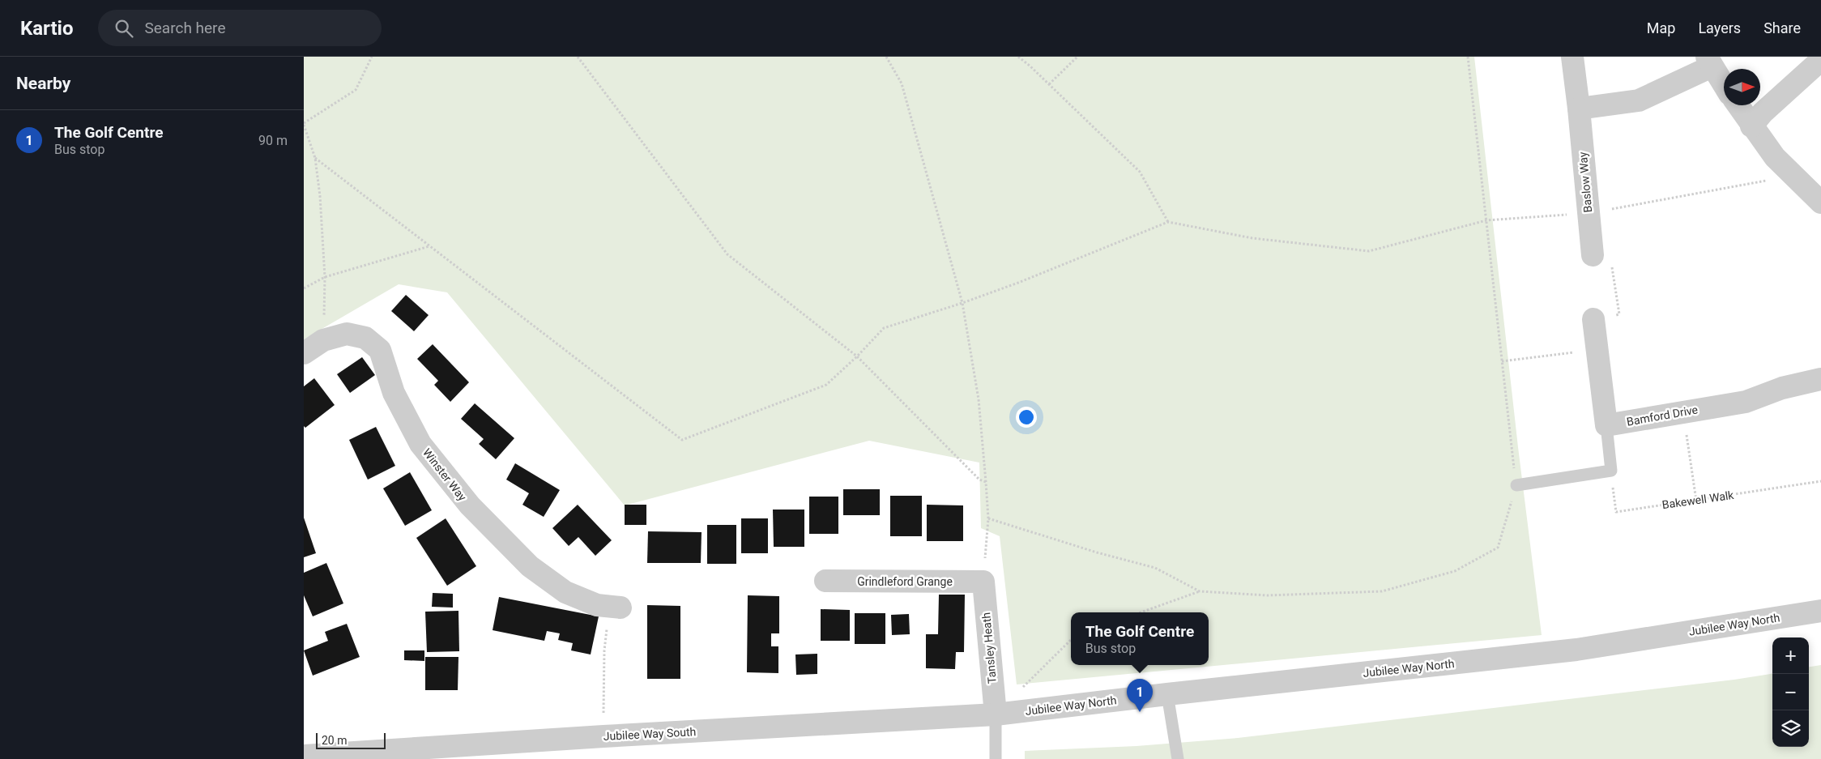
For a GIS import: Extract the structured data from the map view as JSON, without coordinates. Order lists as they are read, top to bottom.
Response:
{
  "streets": {
    "street": [
      "Baslow Way",
      "Bamford Drive",
      "Winster Way",
      "Grindleford Grange",
      "Jubilee Way North",
      "Tansley Heath",
      "Jubilee Way South"
    ],
    "path": ["Bakewell Walk"]
  },
  "crossings": [
    ["Grindleford Grange", "Tansley Heath"],
    ["Jubilee Way North", "Tansley Heath"],
    ["Jubilee Way North", "Jubilee Way South"],
    ["Tansley Heath", "Jubilee Way South"]
  ],
  "scale_bar": "20 m",
  "north": "right",
  "page": {
    "header": "Kartio",
    "search": "Search here",
    "nav": ["Map", "Layers", "Share"],
    "heading": "Nearby",
    "list": [
      {
        "mark": "1",
        "name": "The Golf Centre",
        "note": "Bus stop",
        "value": "90 m"
      }
    ],
    "popup": ["The Golf Centre", "Bus stop"],
    "map_buttons": ["+", "−"],
    "pins": "1",
    "scale": "20 m"
  }
}
